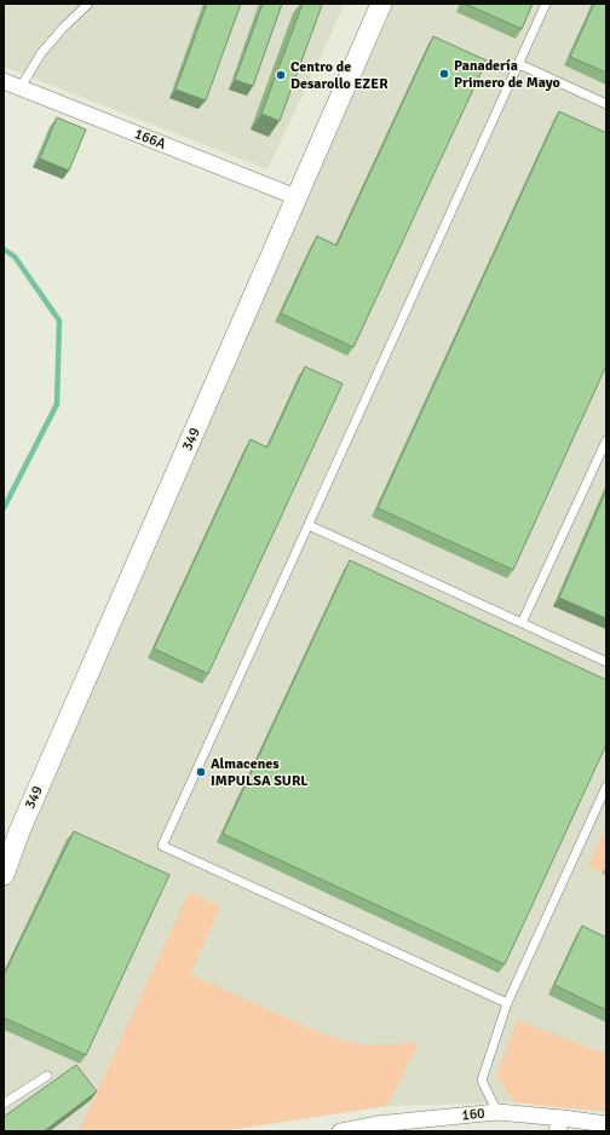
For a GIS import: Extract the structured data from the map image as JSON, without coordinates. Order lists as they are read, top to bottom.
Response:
{
  "streets": {
    "street": ["166A", "349", "160"]
  },
  "crossings": [
    ["166A", "349"]
  ],
  "places": ["Panadería Primero de Mayo", "Centro de Desarollo EZER", "Almacenes IMPULSA SURL"]
}
